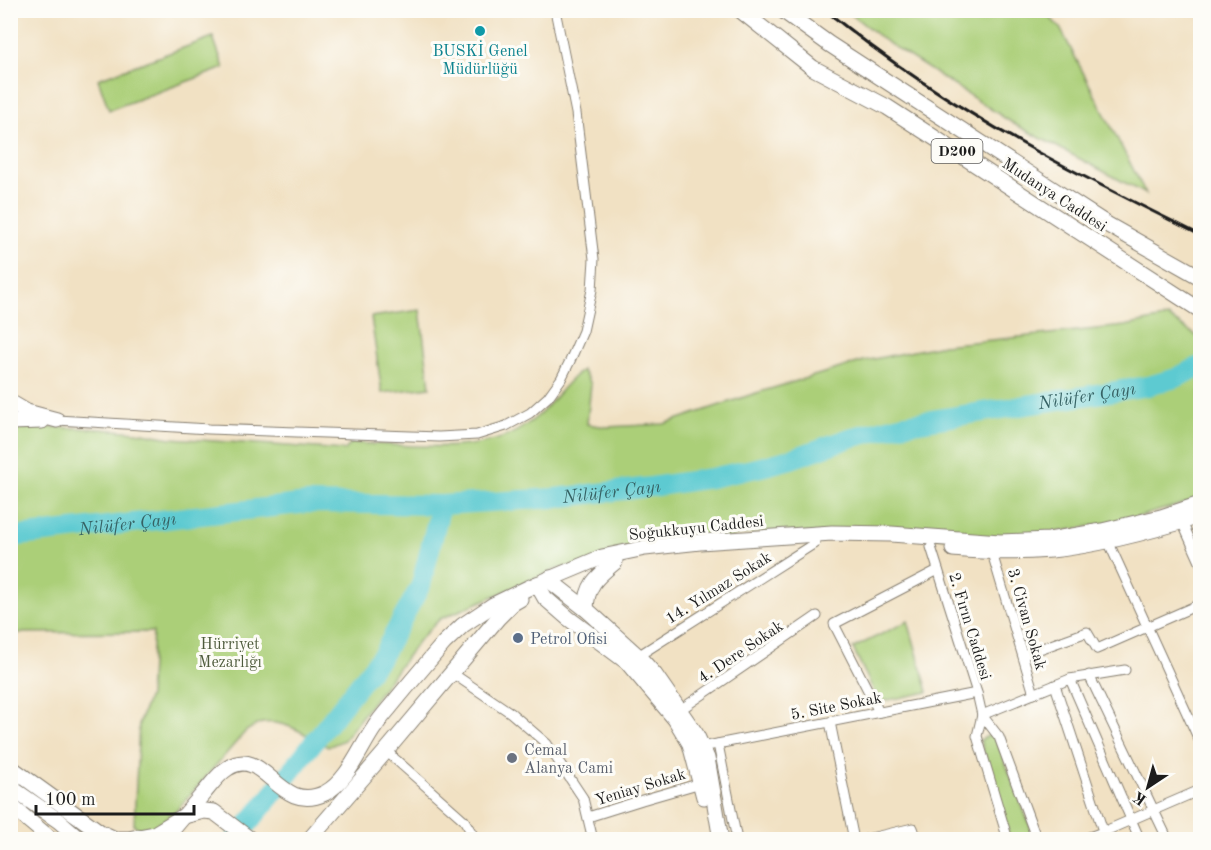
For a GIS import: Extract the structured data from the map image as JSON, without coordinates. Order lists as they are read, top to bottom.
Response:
{
  "streets": {
    "main road": ["D200", "Mudanya Caddesi", "Soğukkuyu Caddesi"],
    "street": [
      "14. Yılmaz Sokak",
      "3. Civan Sokak",
      "2. Fırın Caddesi",
      "4. Dere Sokak",
      "5. Site Sokak",
      "Yeniay Sokak"
    ]
  },
  "crossings": [
    ["Soğukkuyu Caddesi", "14. Yılmaz Sokak"],
    ["Soğukkuyu Caddesi", "3. Civan Sokak"],
    ["Soğukkuyu Caddesi", "2. Fırın Caddesi"],
    ["2. Fırın Caddesi", "5. Site Sokak"]
  ],
  "water": ["Nilüfer Çayı"],
  "parks": ["Hürriyet Mezarlığı"],
  "places": ["BUSKİ Genel Müdürlüğü", "Petrol Ofisi", "Cemal Alanya Cami"],
  "scale_bar": "100 m",
  "north": "bottom left"
}
